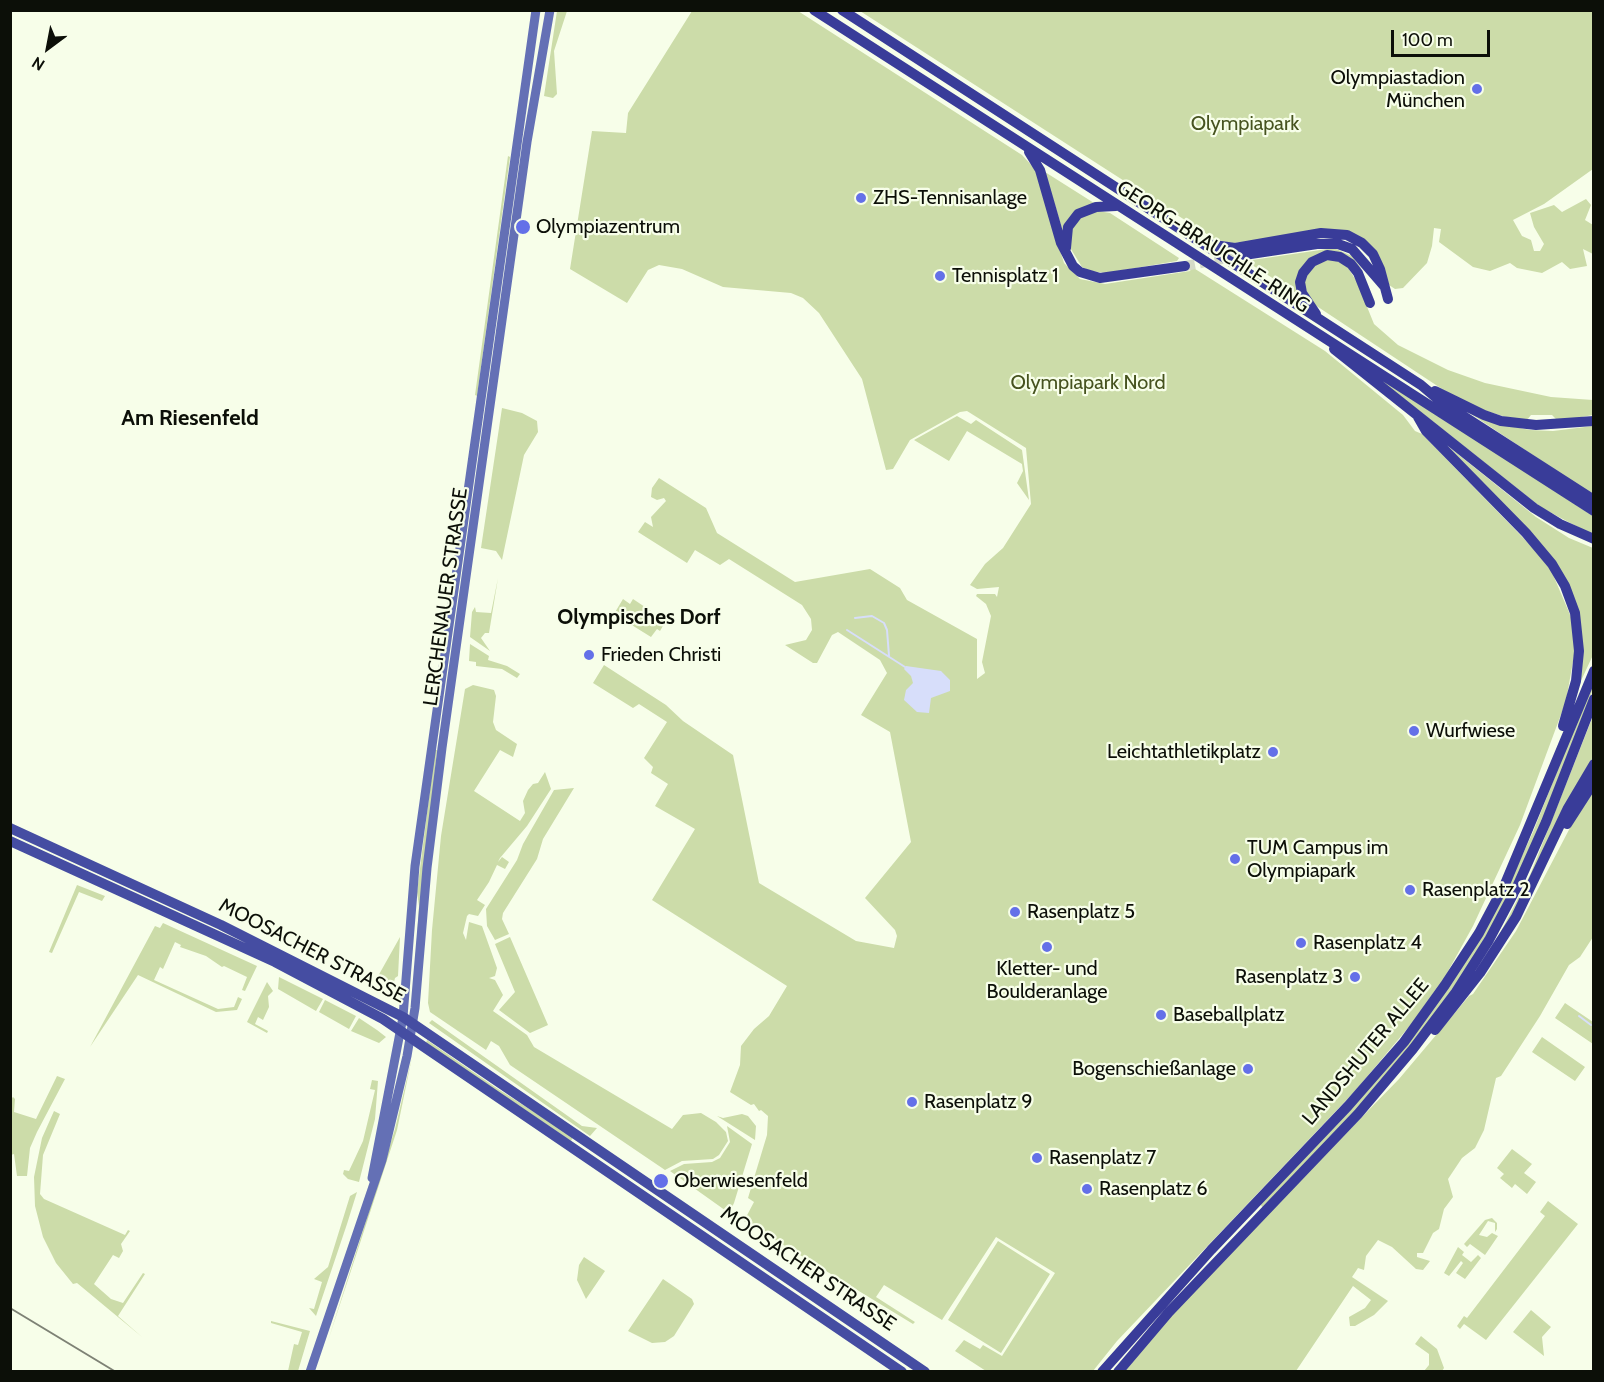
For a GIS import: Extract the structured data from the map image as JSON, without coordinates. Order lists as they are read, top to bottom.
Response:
{
  "streets": {
    "highway": ["GEORG-BRAUCHLE-RING", "LANDSHUTER ALLEE"],
    "main road": ["LERCHENAUER STRASSE", "MOOSACHER STRASSE"]
  },
  "crossings": [
    ["LERCHENAUER STRASSE", "MOOSACHER STRASSE"]
  ],
  "districts": ["Am Riesenfeld", "Olympisches Dorf"],
  "parks": ["Olympiapark", "Olympiapark Nord"],
  "places": [
    "Olympiastadion München",
    "ZHS-Tennisanlage",
    "Olympiazentrum",
    "Tennisplatz 1",
    "Frieden Christi",
    "Wurfwiese",
    "Leichtathletikplatz",
    "TUM Campus im Olympiapark",
    "Rasenplatz 2",
    "Rasenplatz 5",
    "Rasenplatz 4",
    "Kletter- und Boulderanlage",
    "Rasenplatz 3",
    "Baseballplatz",
    "Bogenschießanlage",
    "Rasenplatz 9",
    "Rasenplatz 7",
    "Oberwiesenfeld",
    "Rasenplatz 6"
  ],
  "scale_bar": "100 m",
  "north": "bottom left"
}
